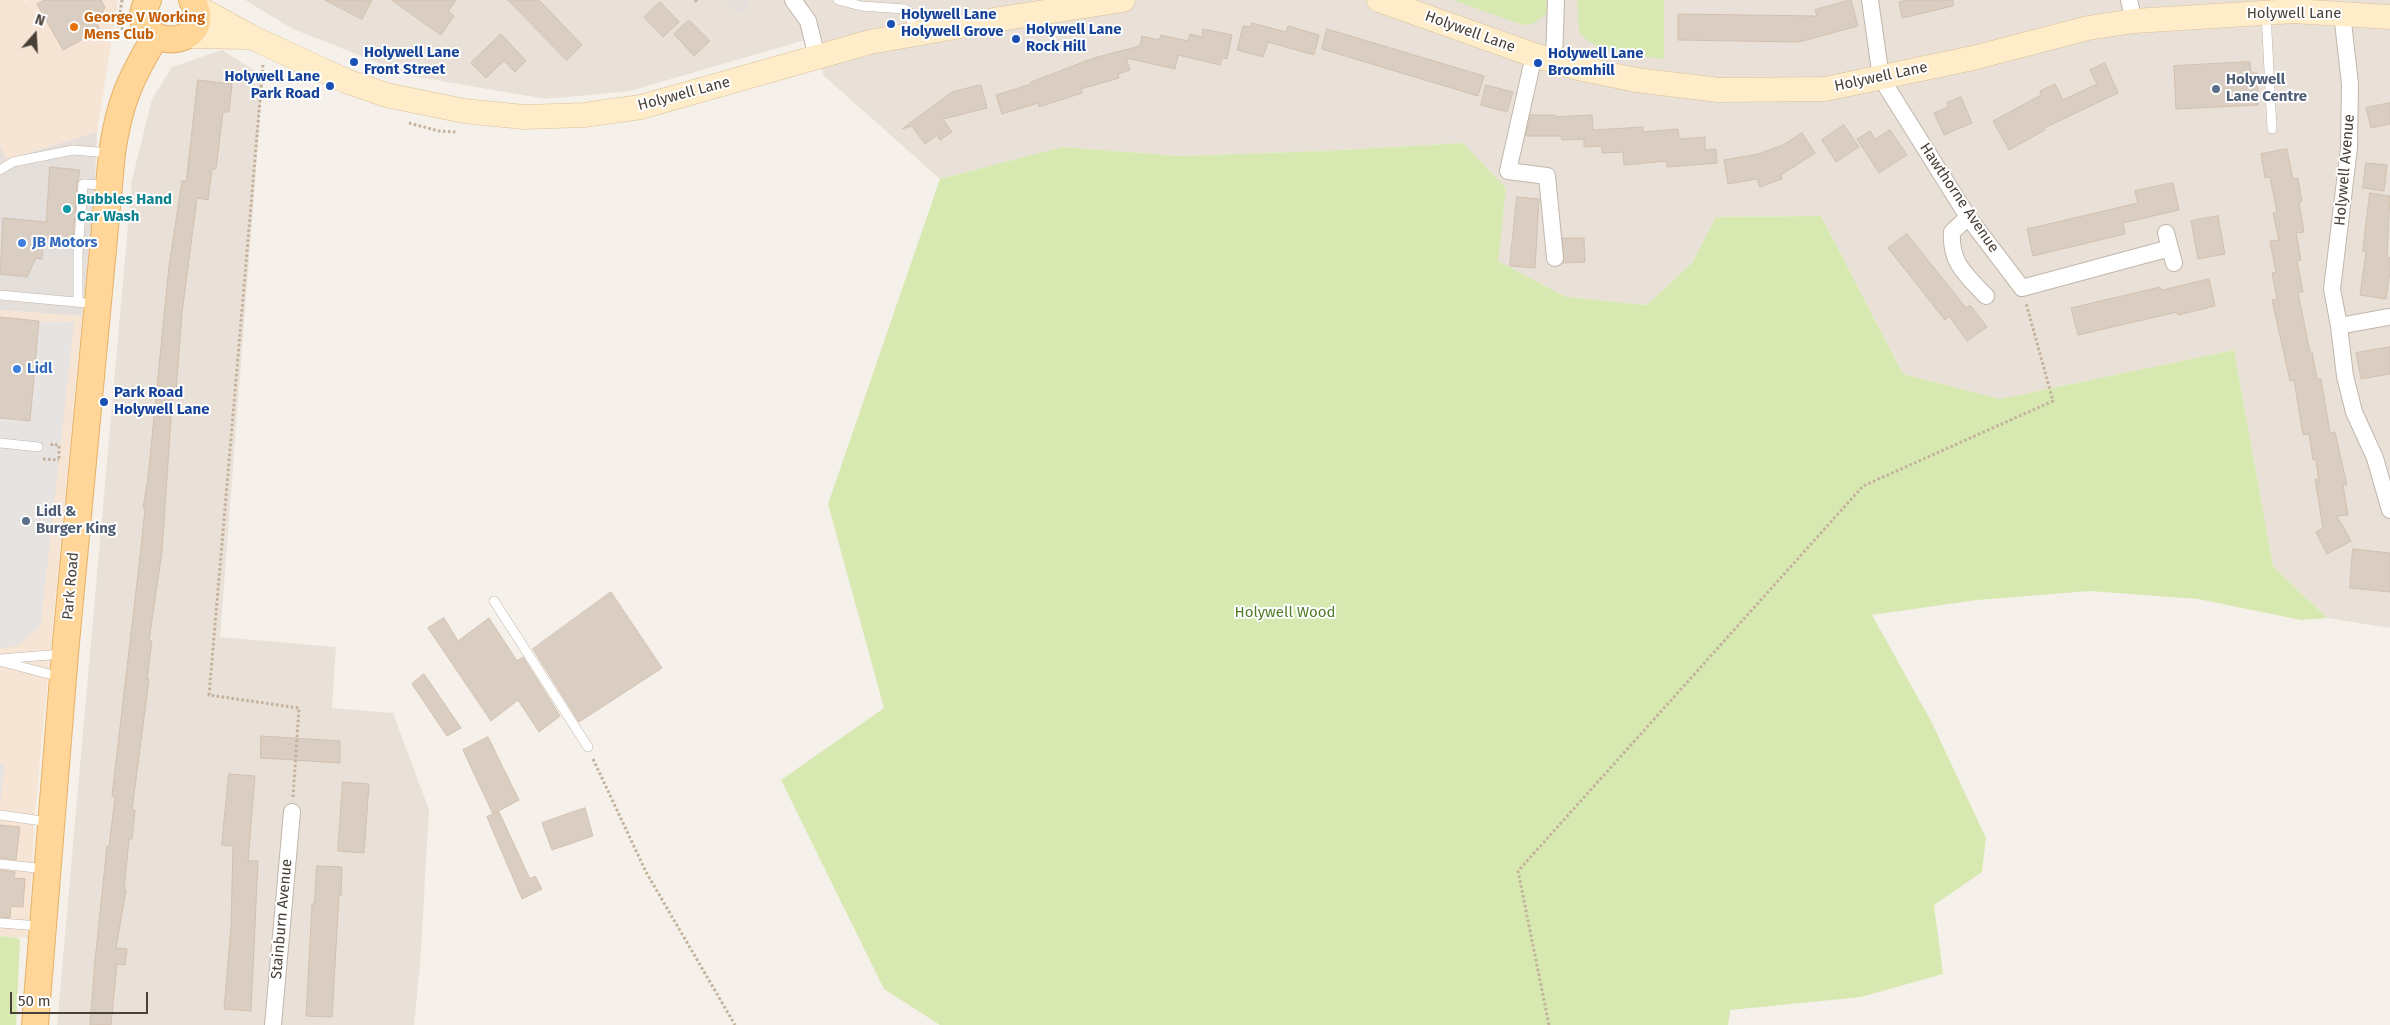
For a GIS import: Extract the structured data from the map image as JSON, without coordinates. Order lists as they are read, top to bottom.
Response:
{
  "streets": {
    "main road": ["Holywell Lane", "Park Road"],
    "street": ["Holywell Avenue", "Hawthorne Avenue", "Stainburn Avenue"]
  },
  "crossings": [
    ["Holywell Lane", "Holywell Avenue"],
    ["Holywell Lane", "Hawthorne Avenue"]
  ],
  "parks": ["Holywell Wood"],
  "places": [
    "Holywell Lane Holywell Grove",
    "George V Working Mens Club",
    "Holywell Lane Rock Hill",
    "Holywell Lane Front Street",
    "Holywell Lane Broomhill",
    "Holywell Lane Park Road",
    "Holywell Lane Centre",
    "Bubbles Hand Car Wash",
    "JB Motors",
    "Lidl",
    "Park Road Holywell Lane",
    "Lidl & Burger King"
  ],
  "scale_bar": "50 m",
  "north": "top"
}
